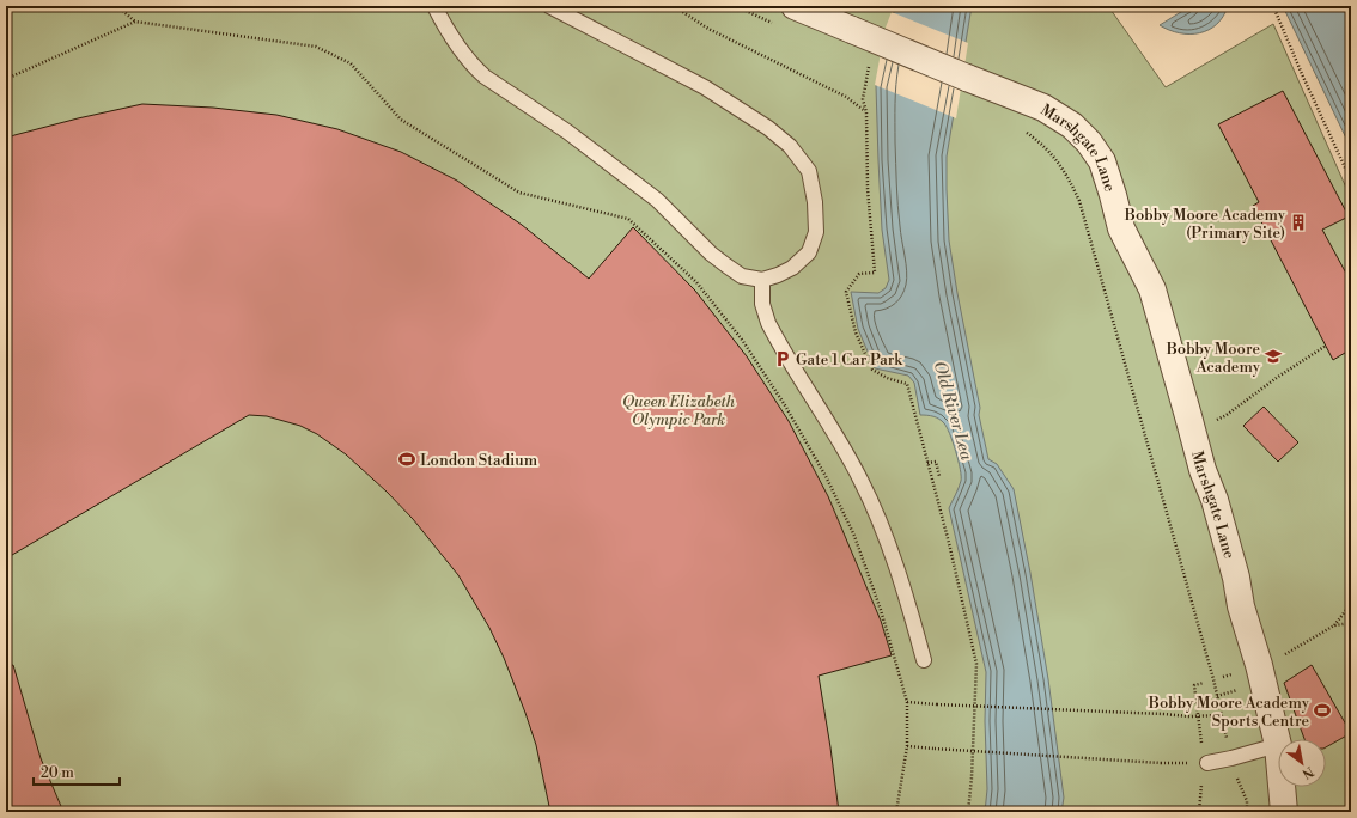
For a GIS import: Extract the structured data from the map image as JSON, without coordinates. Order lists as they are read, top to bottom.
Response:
{
  "streets": {
    "street": ["Marshgate Lane"]
  },
  "water": ["Old River Lea"],
  "parks": ["Queen Elizabeth Olympic Park"],
  "places": {
    "building": ["Bobby Moore Academy (Primary Site)"],
    "school or university": ["Bobby Moore Academy"],
    "parking": ["Gate 1 Car Park"],
    "sports": ["London Stadium", "Bobby Moore Academy Sports Centre"]
  },
  "scale_bar": "20 m",
  "north": "bottom right"
}
